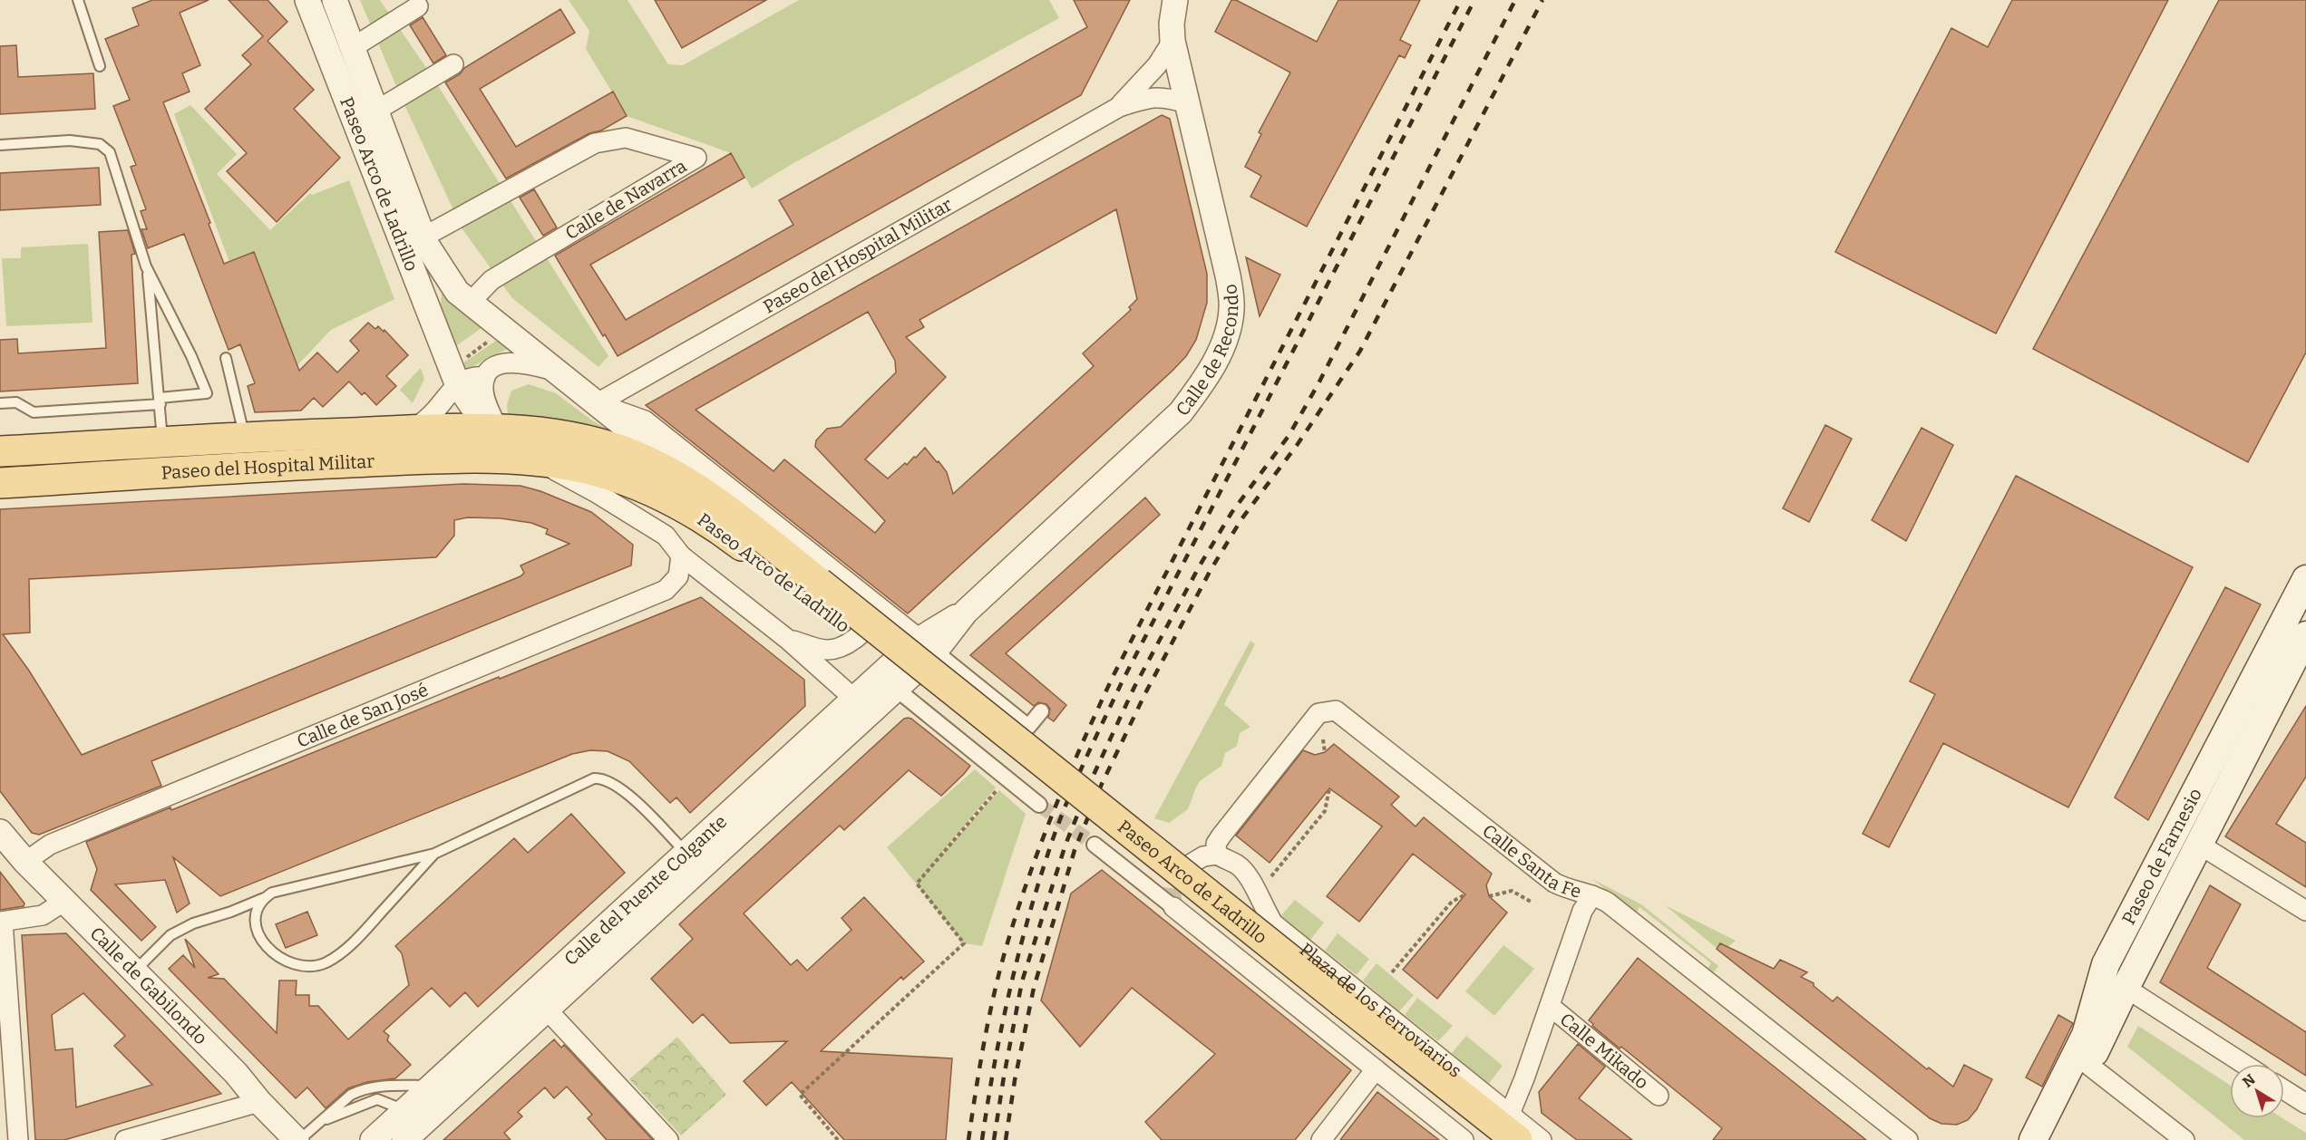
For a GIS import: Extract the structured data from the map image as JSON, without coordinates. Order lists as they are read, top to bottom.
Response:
{
  "streets": {
    "main road": ["Paseo Arco de Ladrillo", "Paseo del Hospital Militar", "Paseo de Farnesio"],
    "street": [
      "Calle de Navarra",
      "Calle de Recondo",
      "Calle de San José",
      "Calle Santa Fe",
      "Calle del Puente Colgante",
      "Calle de Gabilondo",
      "Plaza de los Ferroviarios",
      "Calle Mikado"
    ]
  },
  "crossings": [
    ["Paseo Arco de Ladrillo", "Calle de Navarra"],
    ["Paseo Arco de Ladrillo", "Paseo del Hospital Militar"],
    ["Paseo Arco de Ladrillo", "Calle de Recondo"],
    ["Paseo Arco de Ladrillo", "Calle de San José"],
    ["Paseo Arco de Ladrillo", "Calle del Puente Colgante"],
    ["Paseo Arco de Ladrillo", "Plaza de los Ferroviarios"],
    ["Paseo Arco de Ladrillo", "Calle Mikado"],
    ["Paseo del Hospital Militar", "Calle de Recondo"],
    ["Calle de Recondo", "Calle del Puente Colgante"],
    ["Calle de San José", "Calle de Gabilondo"],
    ["Calle Santa Fe", "Plaza de los Ferroviarios"],
    ["Calle Santa Fe", "Calle Mikado"],
    ["Plaza de los Ferroviarios", "Calle Mikado"]
  ],
  "north": "top left"
}
